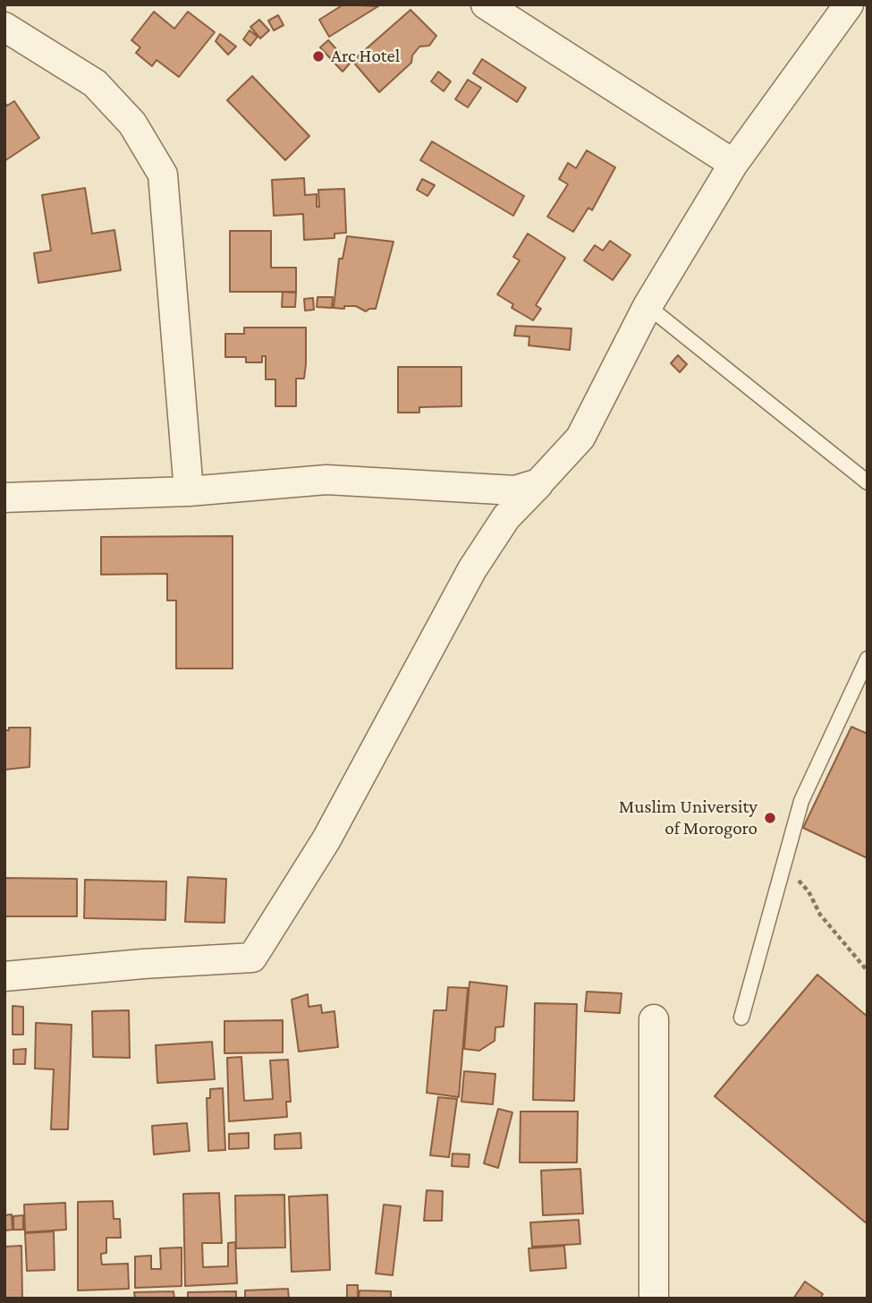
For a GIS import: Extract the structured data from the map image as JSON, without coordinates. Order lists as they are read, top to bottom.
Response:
{
  "places": ["Arc Hotel", "Muslim University of Morogoro"]
}
